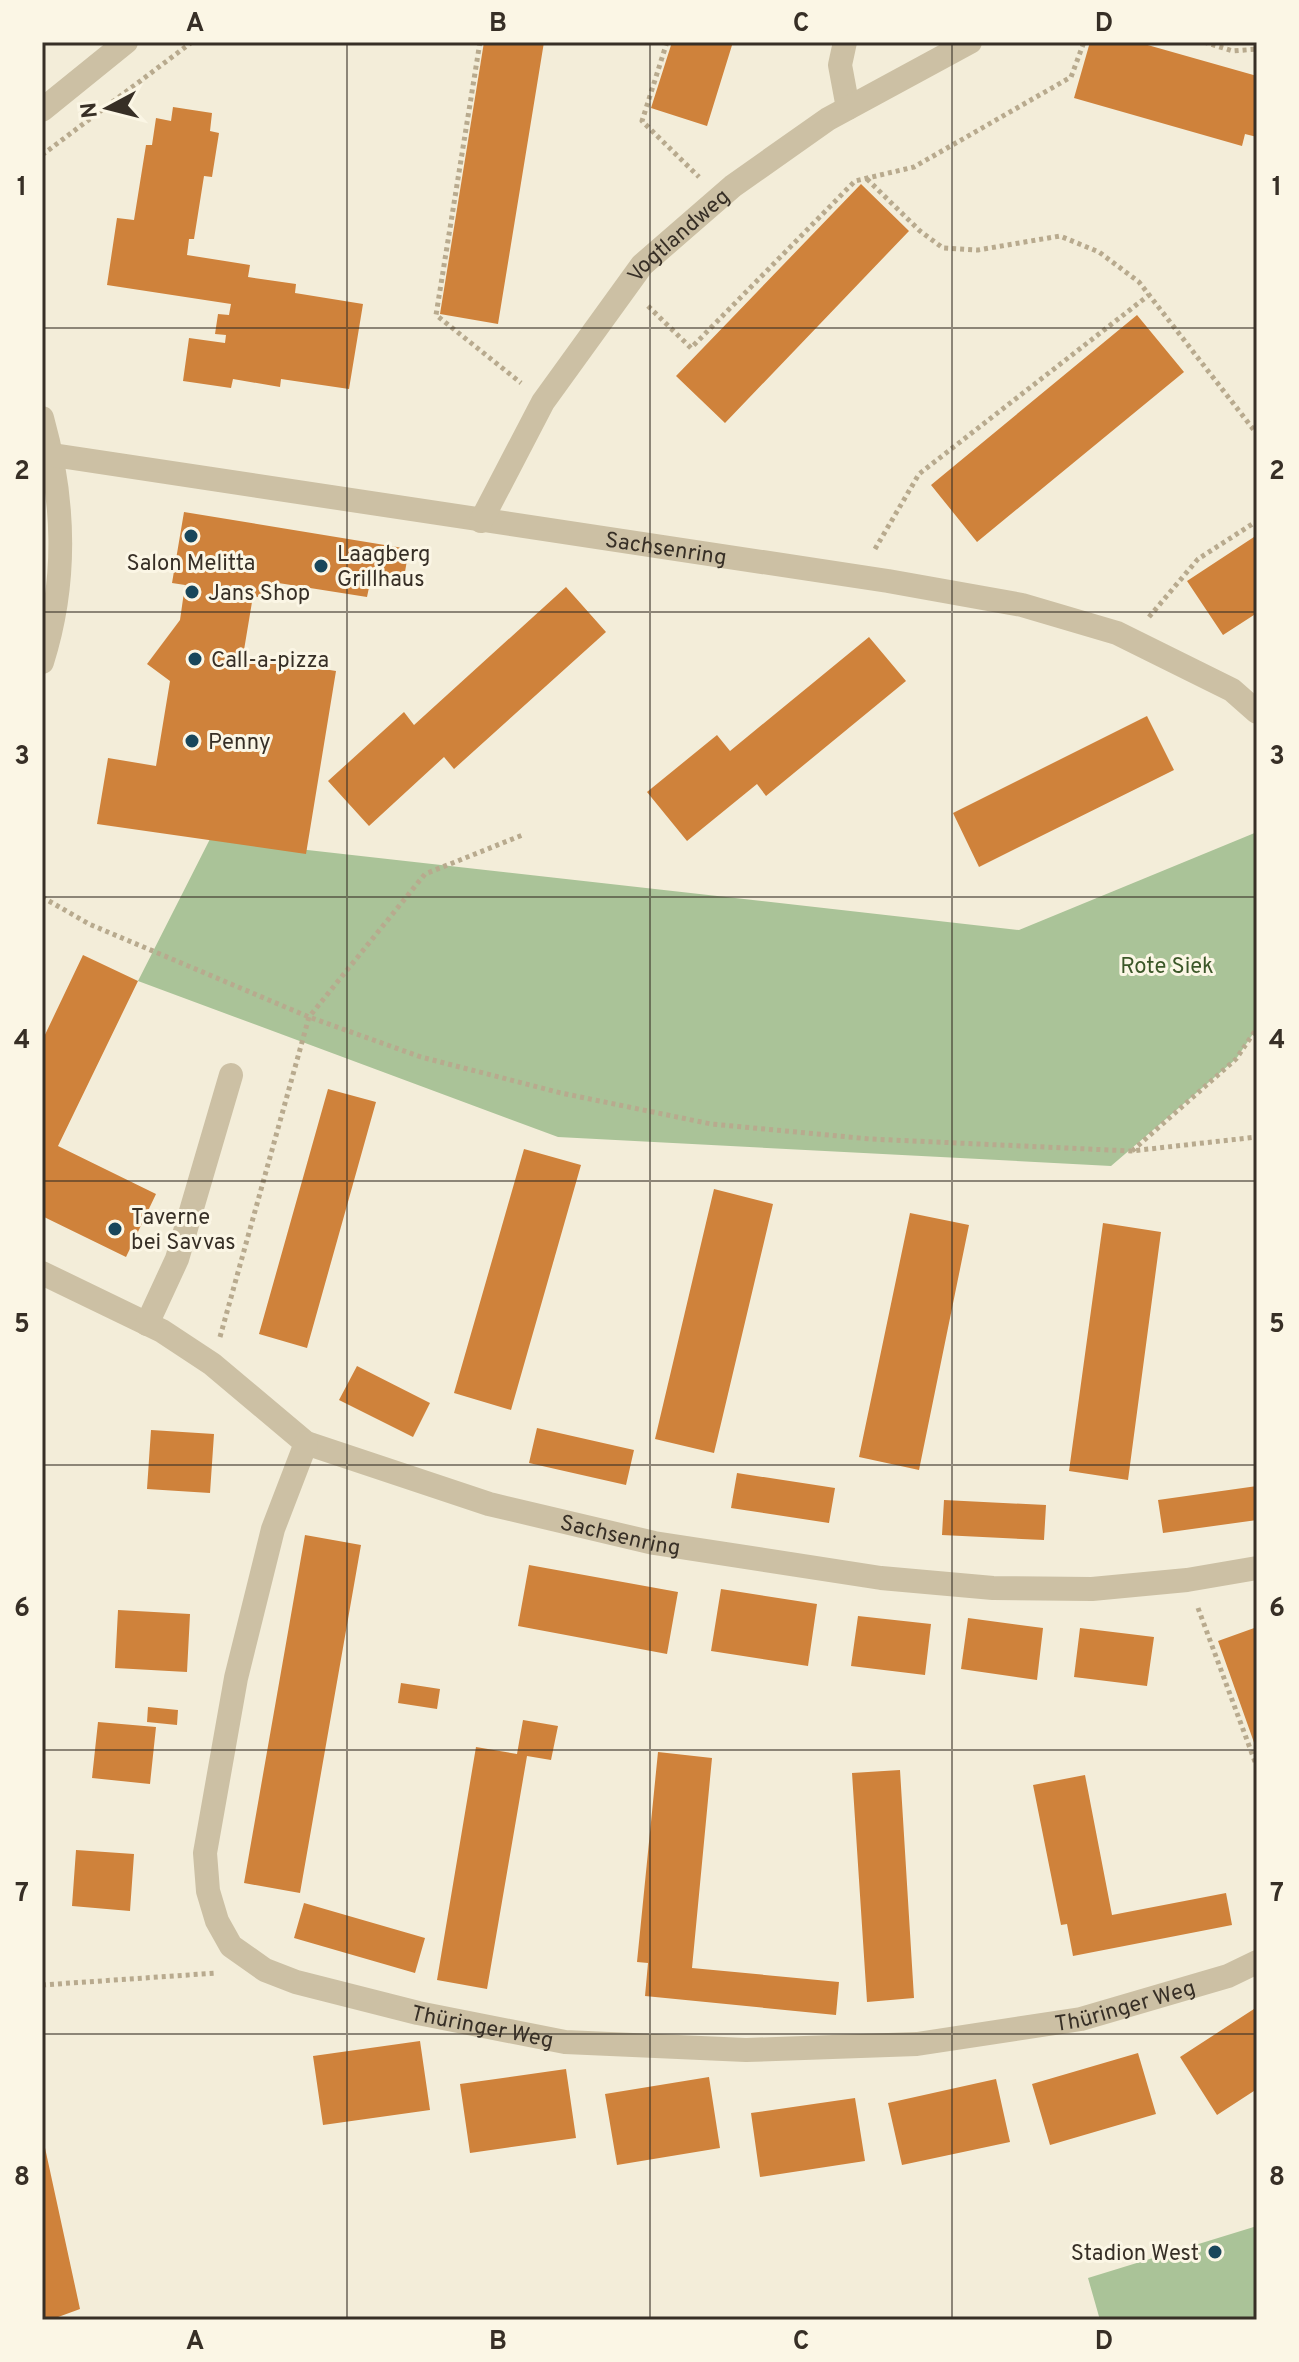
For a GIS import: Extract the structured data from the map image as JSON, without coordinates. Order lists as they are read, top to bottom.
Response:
{
  "streets": {
    "street": ["Vogtlandweg", "Sachsenring", "Thüringer Weg"]
  },
  "crossings": [
    ["Vogtlandweg", "Sachsenring"],
    ["Sachsenring", "Thüringer Weg"]
  ],
  "parks": ["Rote Siek"],
  "places": [
    "Salon Melitta",
    "Laagberg Grillhaus",
    "Jans Shop",
    "Call-a-pizza",
    "Penny",
    "Taverne bei Savvas",
    "Stadion West"
  ],
  "north": "left",
  "grid": {
    "columns": [
      "A",
      "B",
      "C",
      "D"
    ],
    "rows": [
      "1",
      "2",
      "3",
      "4",
      "5",
      "6",
      "7",
      "8"
    ]
  }
}
